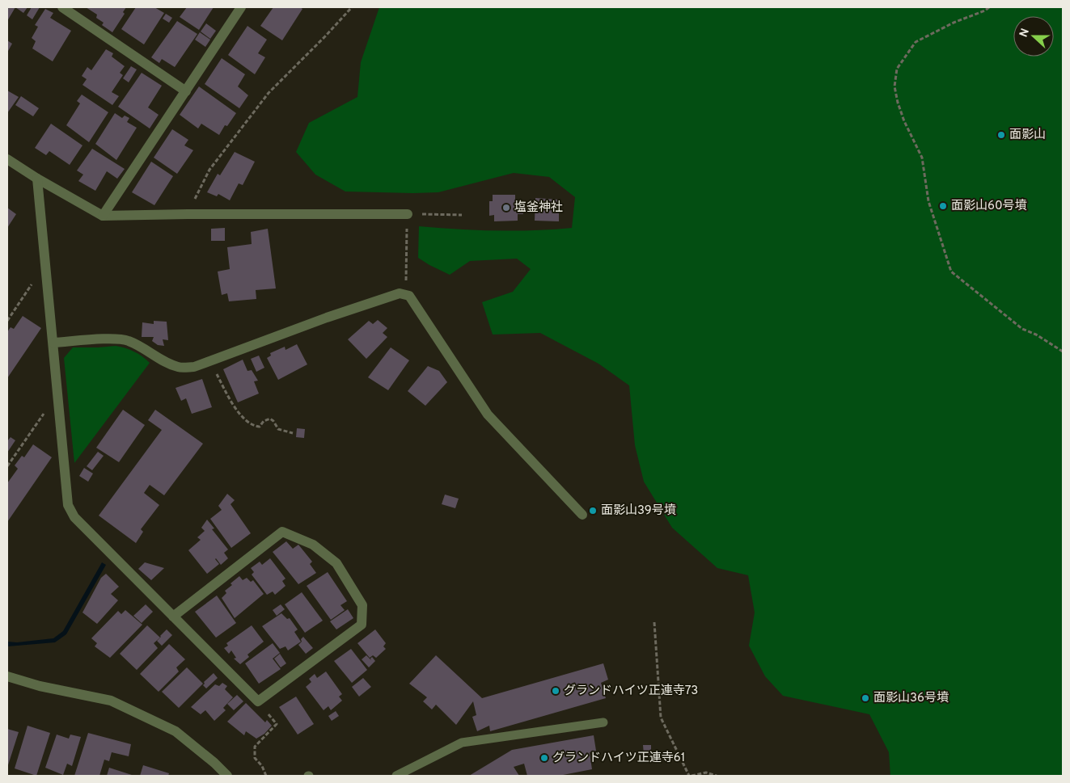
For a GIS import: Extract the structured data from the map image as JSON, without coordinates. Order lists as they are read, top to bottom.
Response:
{
  "places": [
    "面影山",
    "面影山60号墳",
    "塩釜神社",
    "面影山39号墳",
    "グランドハイツ正連寺73",
    "面影山36号墳",
    "グランドハイツ正連寺61"
  ],
  "north": "left"
}
